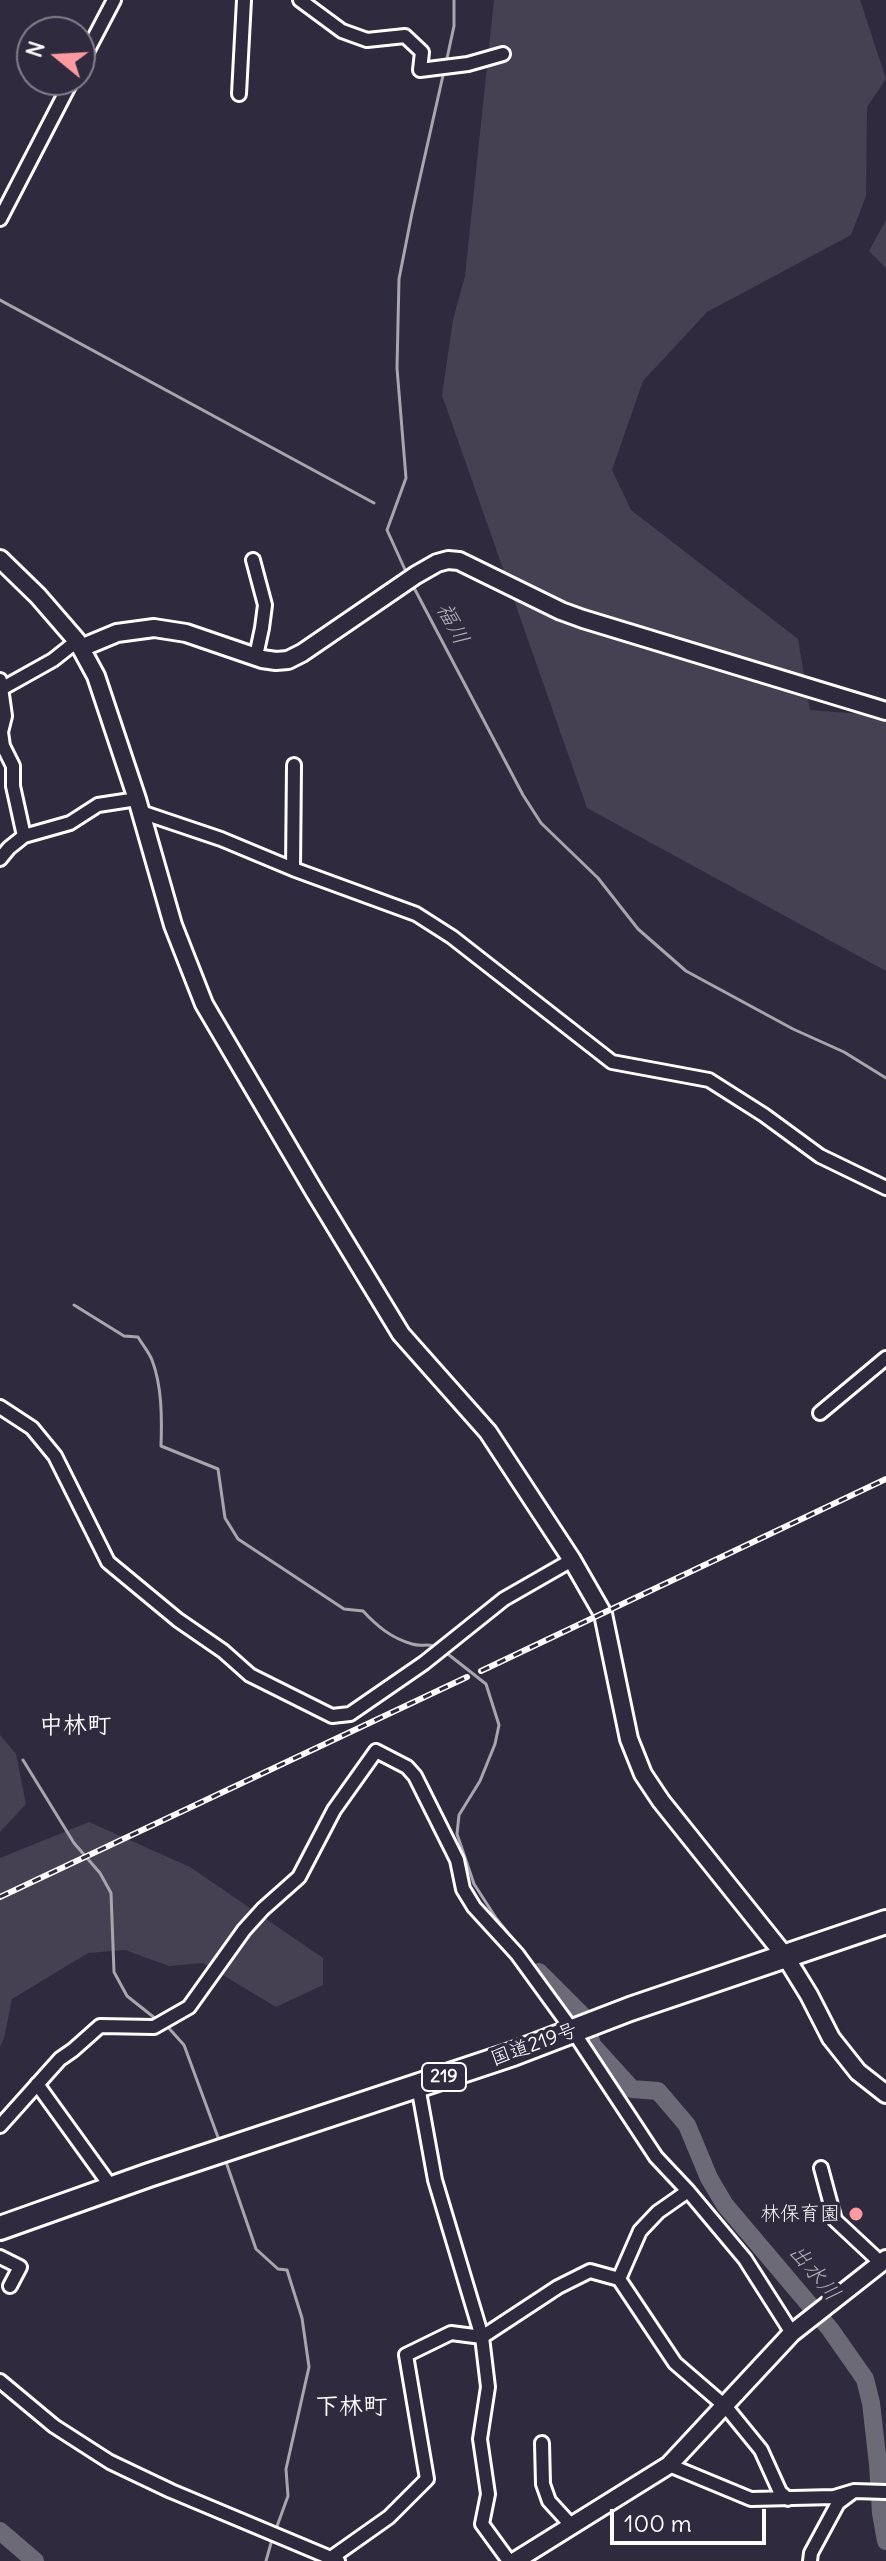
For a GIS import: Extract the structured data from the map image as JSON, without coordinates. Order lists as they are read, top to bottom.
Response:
{
  "streets": {
    "highway": ["国道219号", "219"]
  },
  "districts": ["中林町", "下林町"],
  "water": ["福川", "出水川"],
  "places": ["林保育園"],
  "scale_bar": "100 m",
  "north": "left"
}
